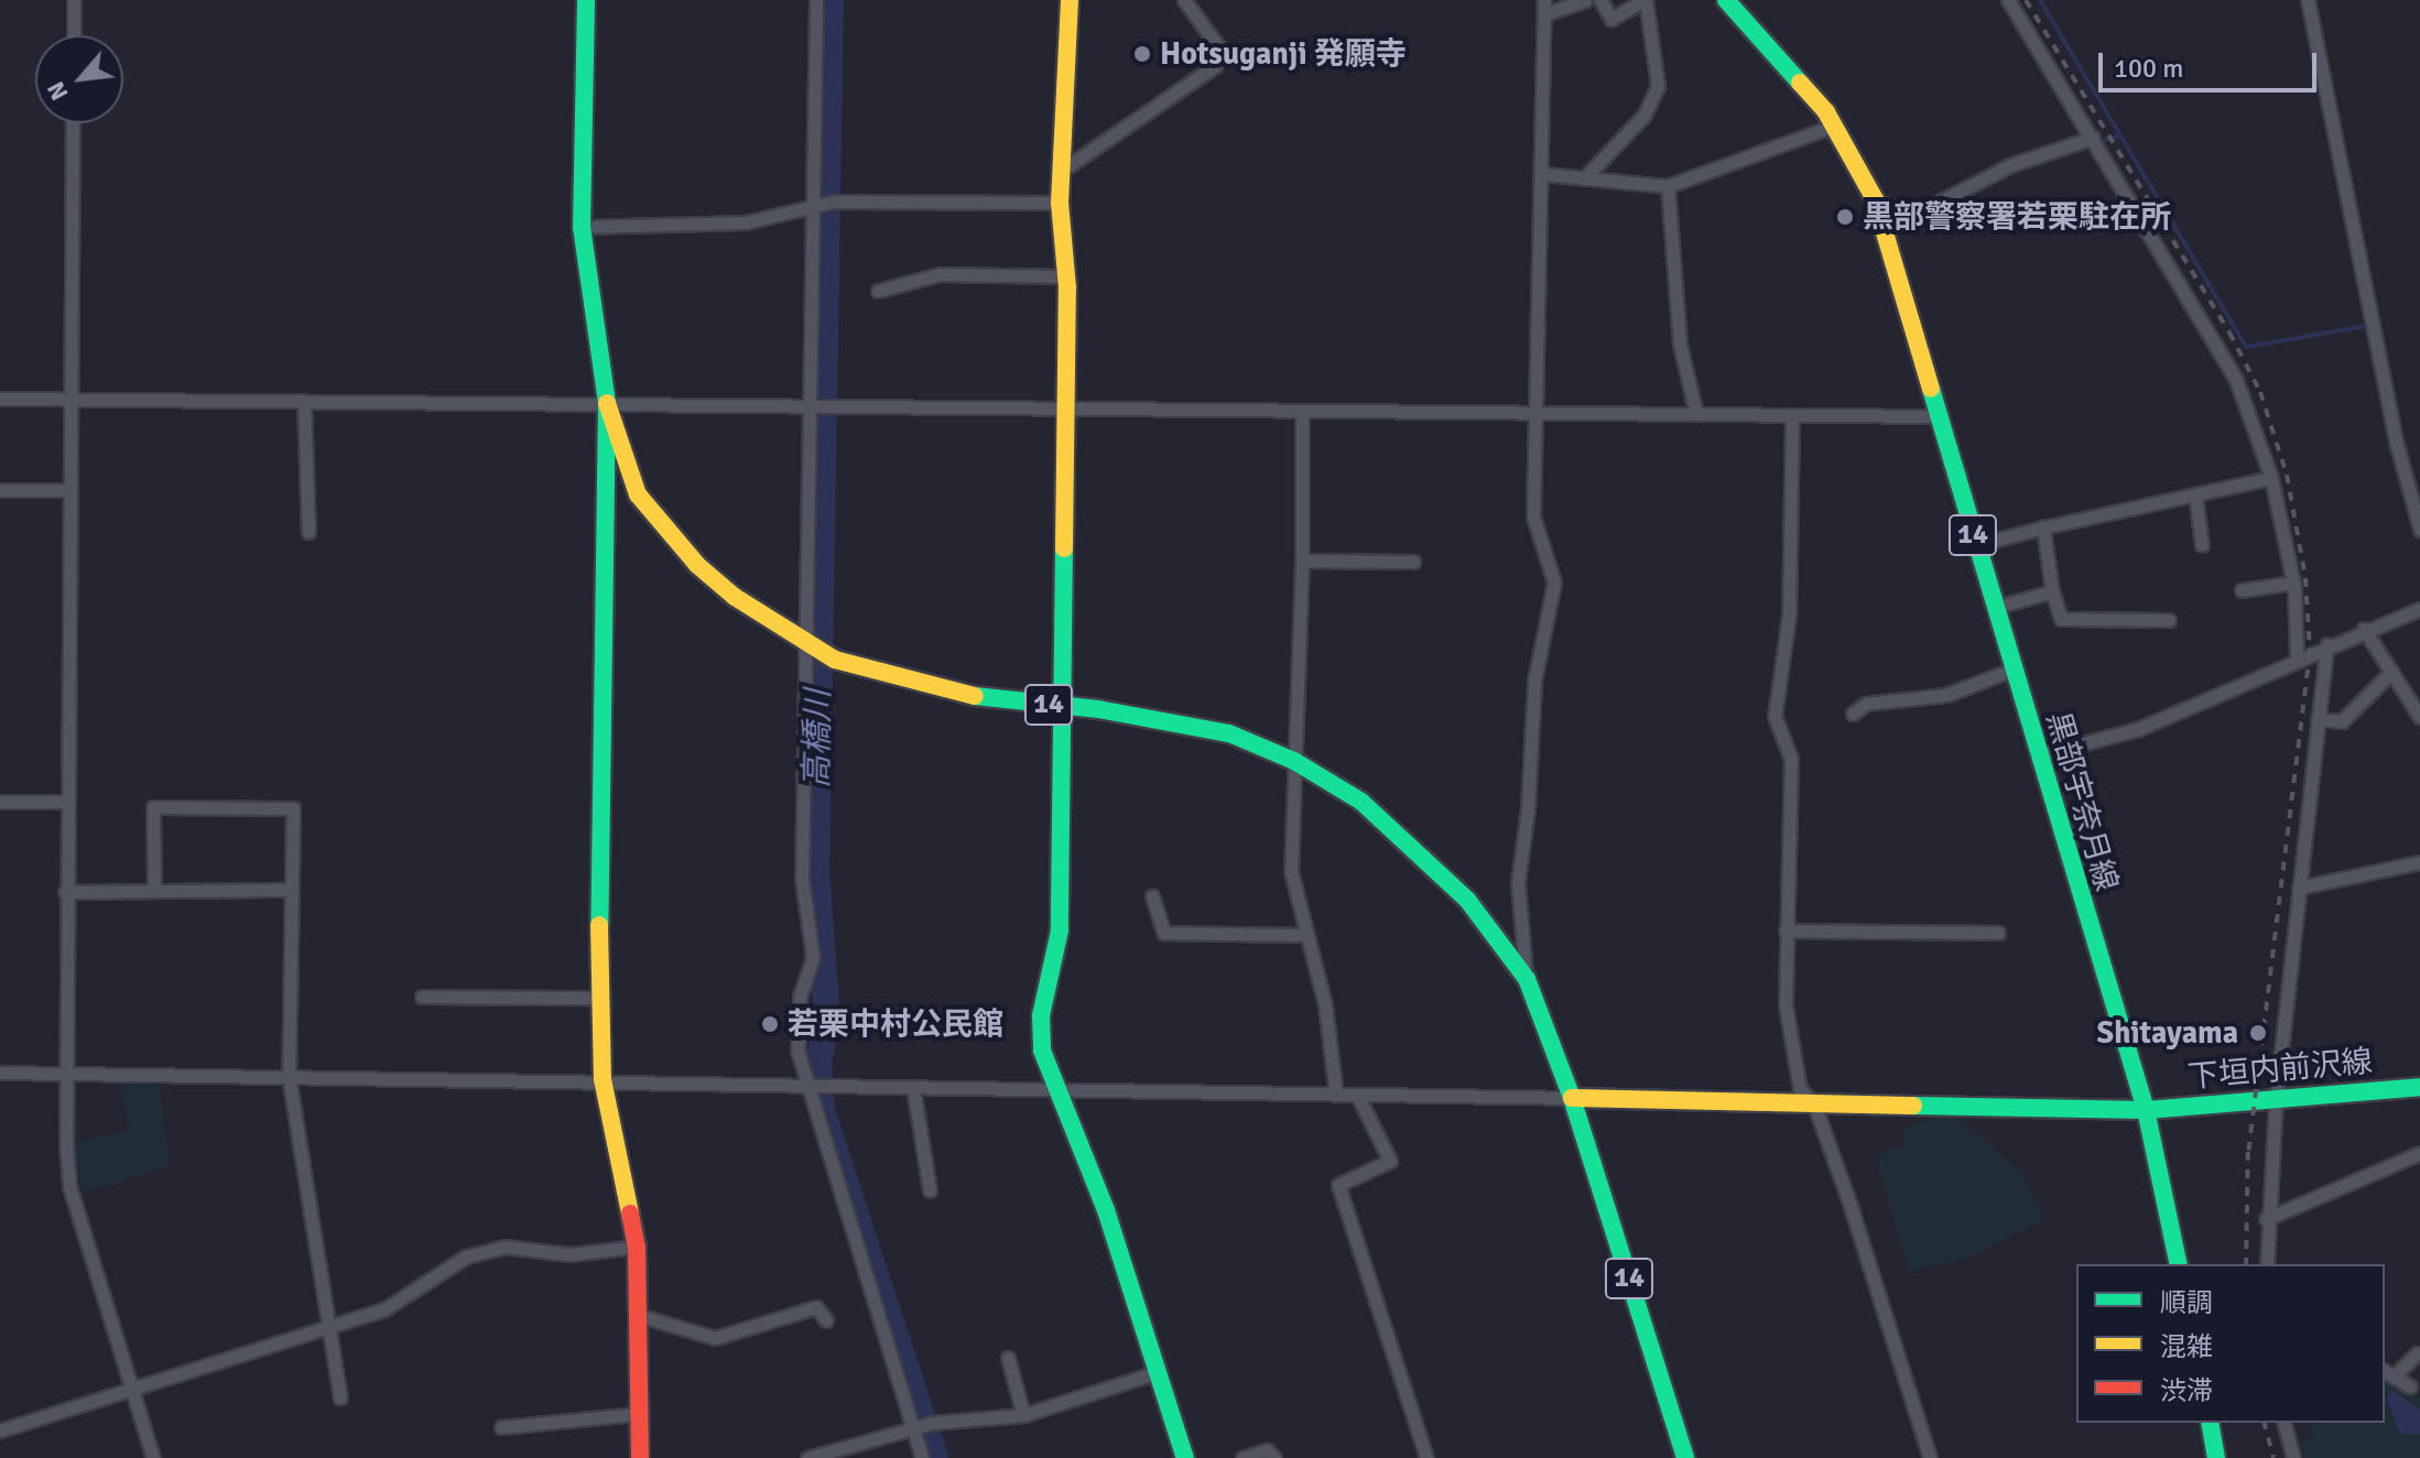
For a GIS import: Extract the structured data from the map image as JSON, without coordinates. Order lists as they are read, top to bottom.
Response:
{
  "streets": {
    "main road": ["14", "黒部宇奈月線", "下垣内前沢線"]
  },
  "crossings": [
    ["黒部宇奈月線", "下垣内前沢線"]
  ],
  "water": ["高橋川"],
  "places": [
    "Hotsuganji 発願寺",
    "黒部警察署若栗駐在所",
    "若栗中村公民館",
    "Shitayama"
  ],
  "legend": ["順調", "混雑", "渋滞"],
  "scale_bar": "100 m",
  "north": "bottom left"
}
